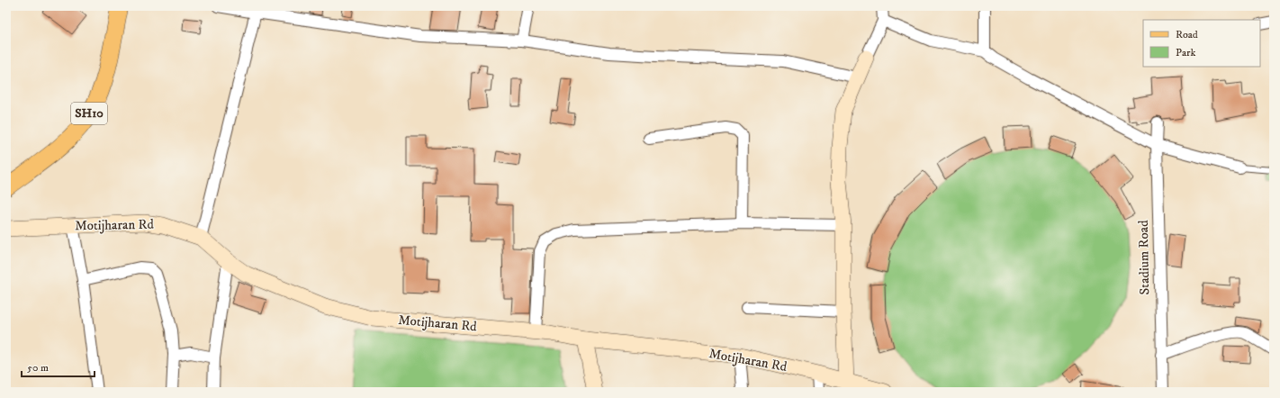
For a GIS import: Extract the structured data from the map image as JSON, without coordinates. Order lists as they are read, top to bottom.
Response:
{
  "streets": {
    "main road": ["SH10", "Motijharan Rd"],
    "street": ["Stadium Road"]
  },
  "legend": ["Road", "Park"],
  "scale_bar": "50 m"
}
